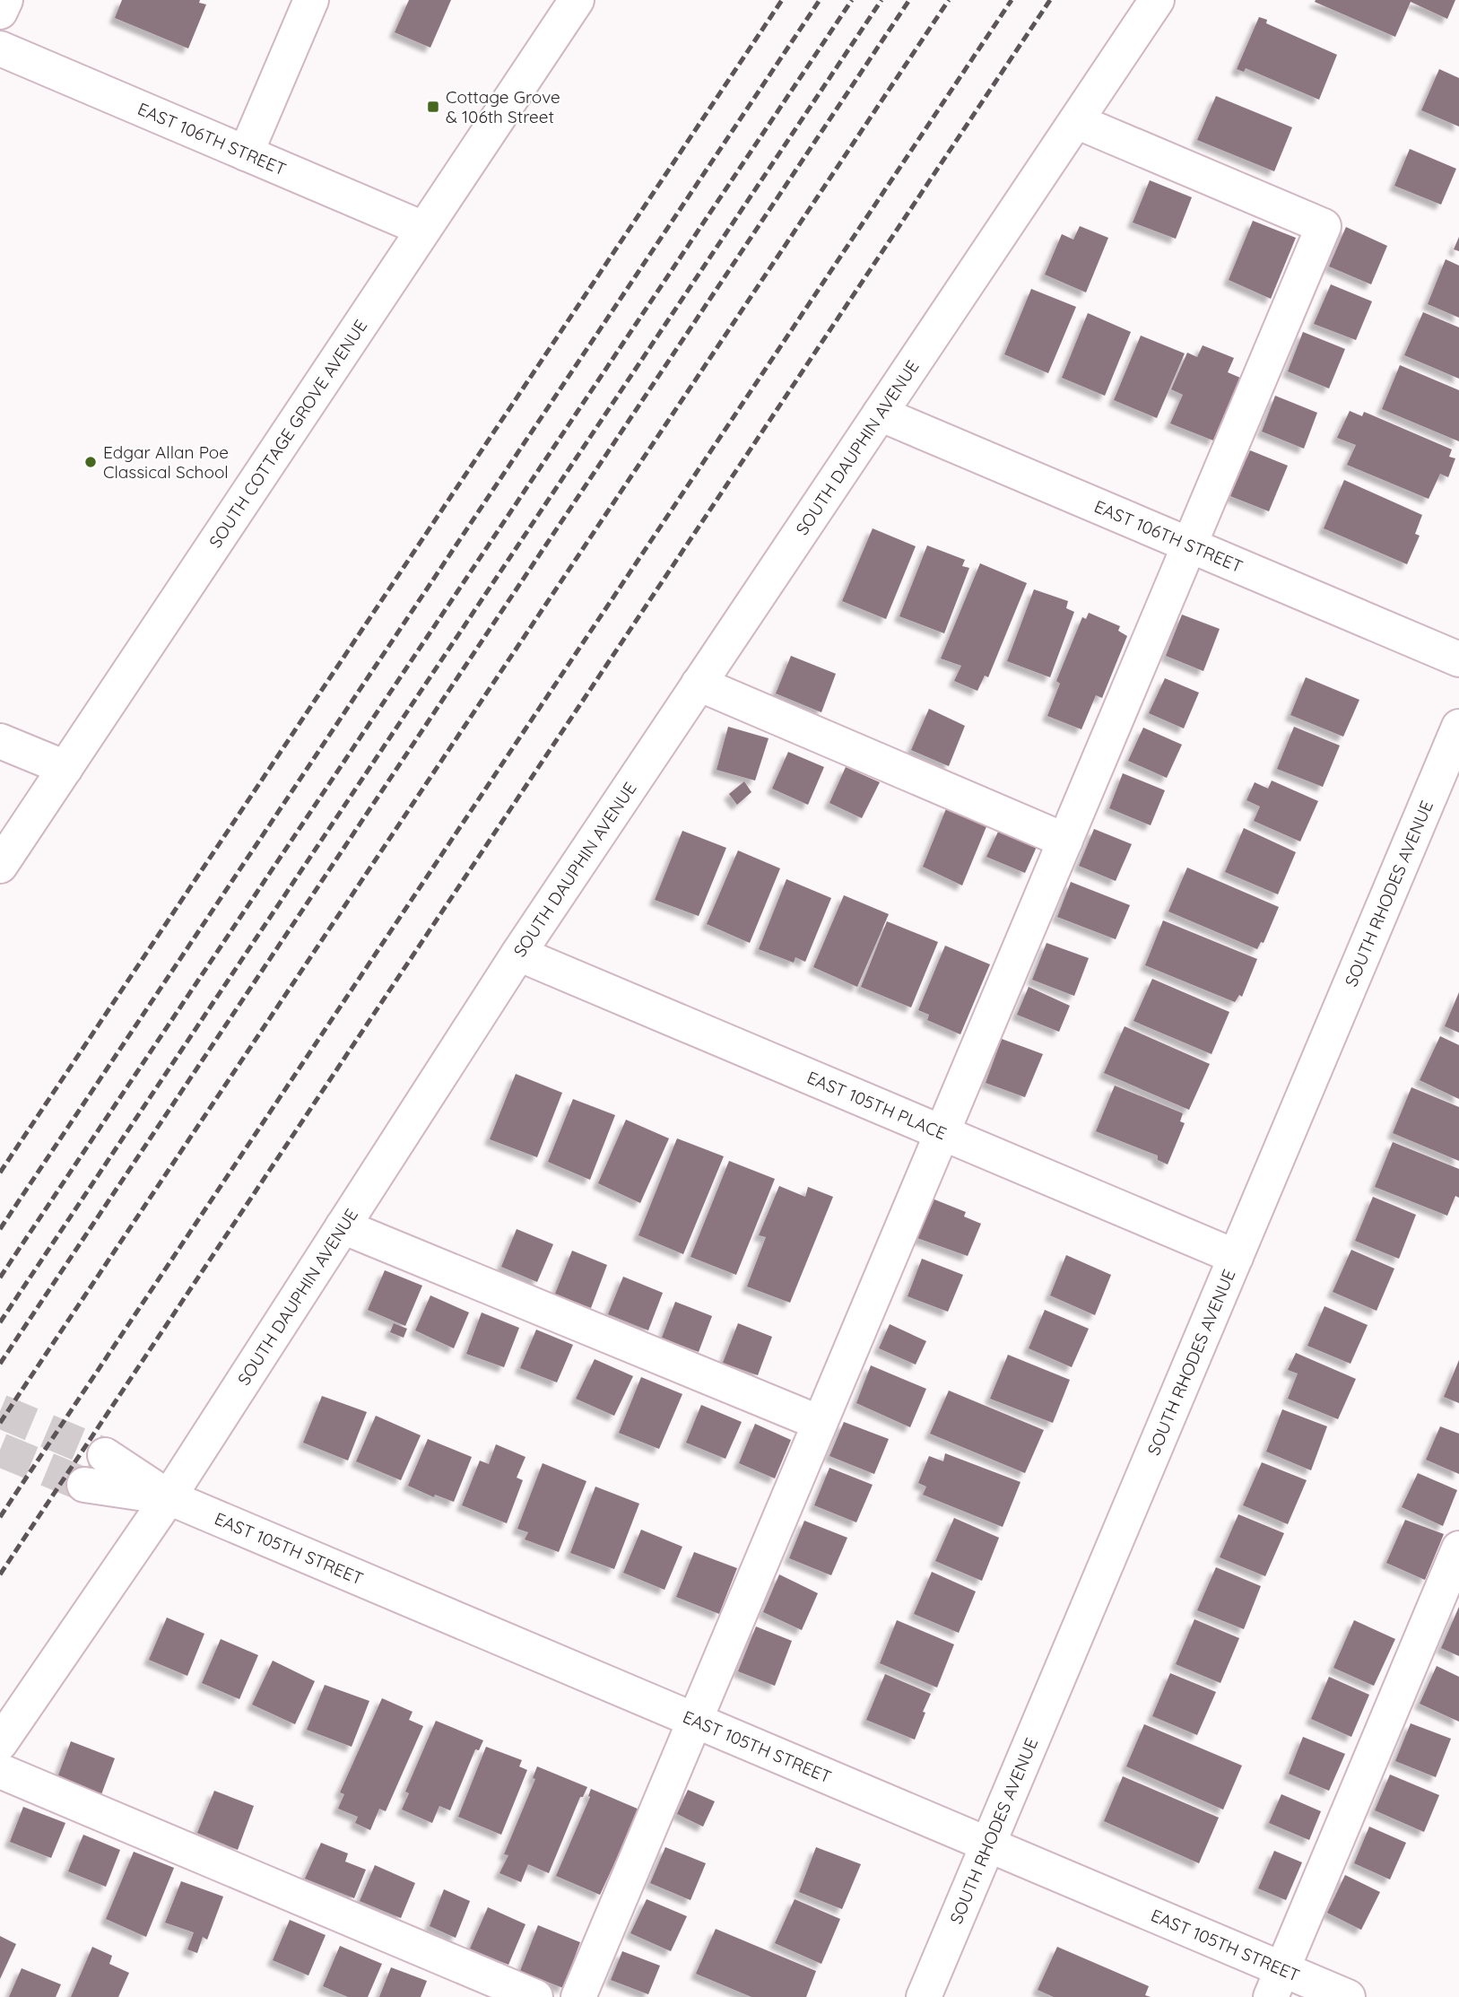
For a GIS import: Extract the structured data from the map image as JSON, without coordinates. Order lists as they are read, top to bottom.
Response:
{
  "streets": {
    "street": [
      "EAST 106TH STREET",
      "SOUTH COTTAGE GROVE AVENUE",
      "SOUTH DAUPHIN AVENUE",
      "SOUTH RHODES AVENUE",
      "EAST 105TH PLACE",
      "EAST 105TH STREET"
    ]
  },
  "crossings": [
    ["EAST 106TH STREET", "SOUTH COTTAGE GROVE AVENUE"],
    ["EAST 106TH STREET", "SOUTH DAUPHIN AVENUE"],
    ["SOUTH DAUPHIN AVENUE", "EAST 105TH PLACE"],
    ["SOUTH DAUPHIN AVENUE", "EAST 105TH STREET"],
    ["SOUTH RHODES AVENUE", "EAST 105TH PLACE"],
    ["SOUTH RHODES AVENUE", "EAST 105TH STREET"]
  ],
  "places": {
    "transit": ["Cottage Grove & 106th Street"],
    "other": ["Edgar Allan Poe Classical School"]
  }
}
